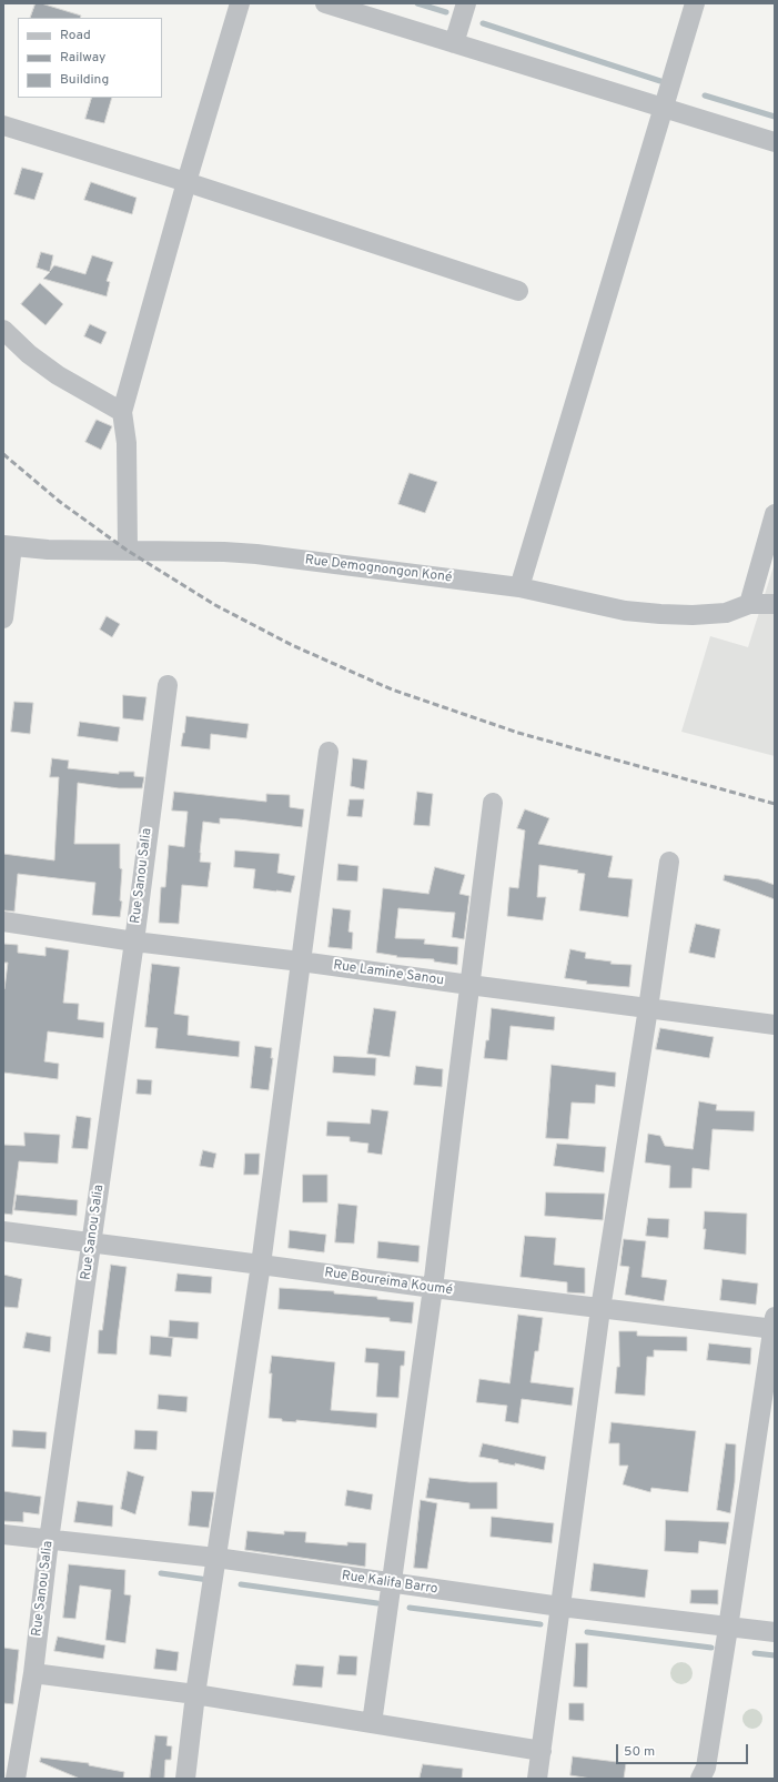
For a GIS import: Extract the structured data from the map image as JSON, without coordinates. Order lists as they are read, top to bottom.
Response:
{
  "streets": {
    "street": [
      "Rue Demognongon Koné",
      "Rue Sanou Salia",
      "Rue Lamine Sanou",
      "Rue Boureima Koumé",
      "Rue Kalifa Barro"
    ]
  },
  "crossings": [
    ["Rue Sanou Salia", "Rue Lamine Sanou"],
    ["Rue Sanou Salia", "Rue Boureima Koumé"],
    ["Rue Sanou Salia", "Rue Kalifa Barro"]
  ],
  "legend": ["Road", "Railway", "Building"],
  "scale_bar": "50 m"
}
